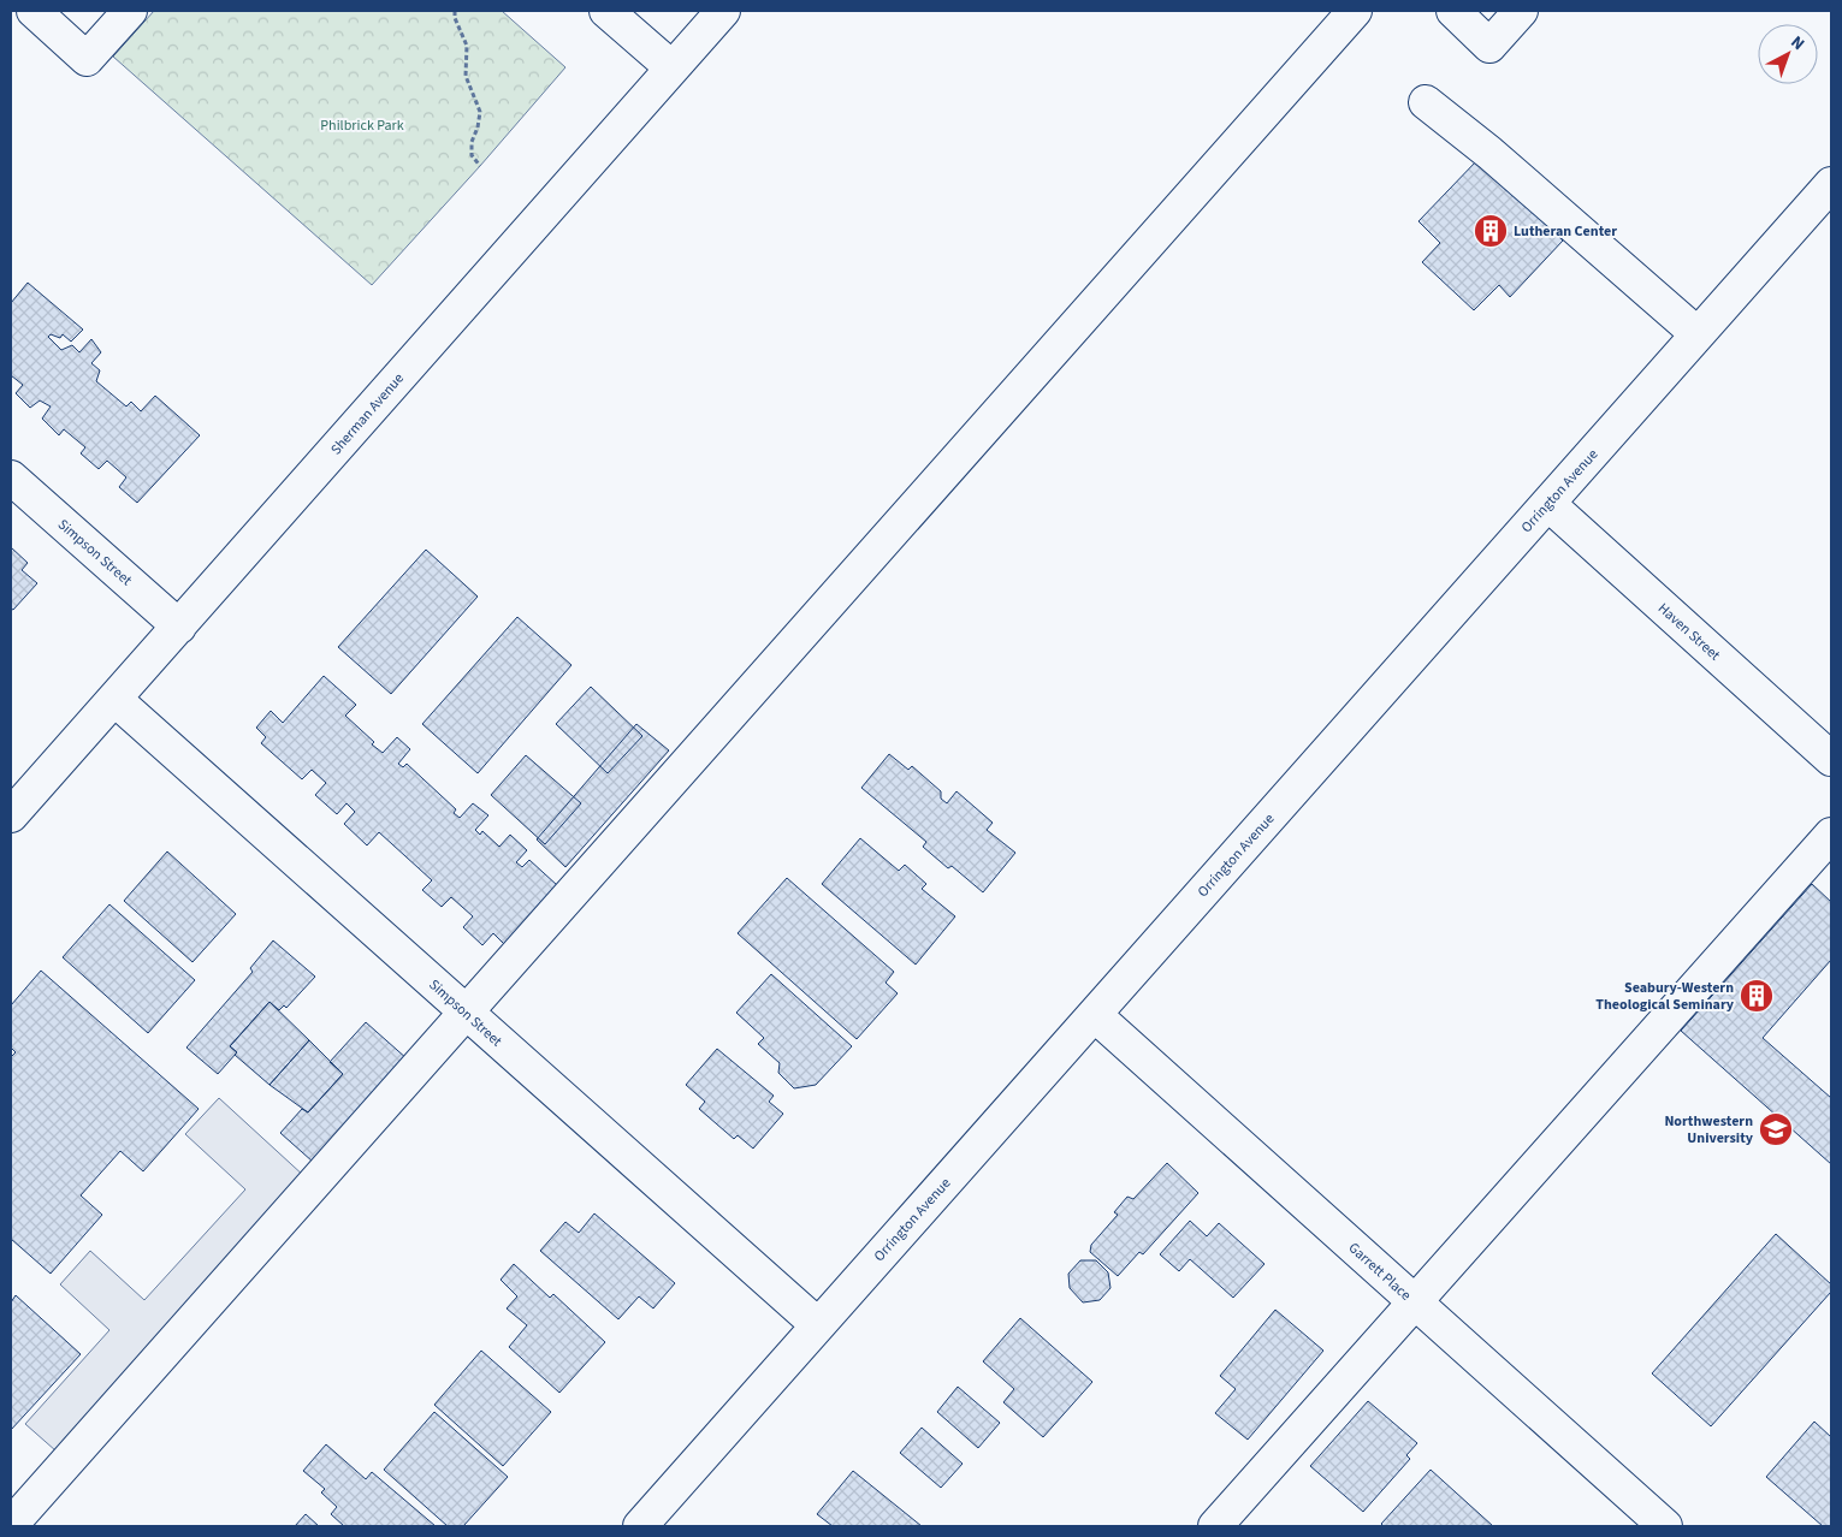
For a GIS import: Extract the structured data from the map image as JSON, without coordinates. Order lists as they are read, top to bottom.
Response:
{
  "streets": {
    "street": [
      "Sherman Avenue",
      "Orrington Avenue",
      "Simpson Street",
      "Haven Street",
      "Garrett Place"
    ]
  },
  "crossings": [
    ["Sherman Avenue", "Simpson Street"],
    ["Orrington Avenue", "Simpson Street"],
    ["Orrington Avenue", "Haven Street"],
    ["Orrington Avenue", "Garrett Place"]
  ],
  "parks": ["Philbrick Park"],
  "places": {
    "building": ["Lutheran Center", "Seabury-Western Theological Seminary"],
    "school or university": ["Northwestern University"]
  },
  "north": "top right"
}
